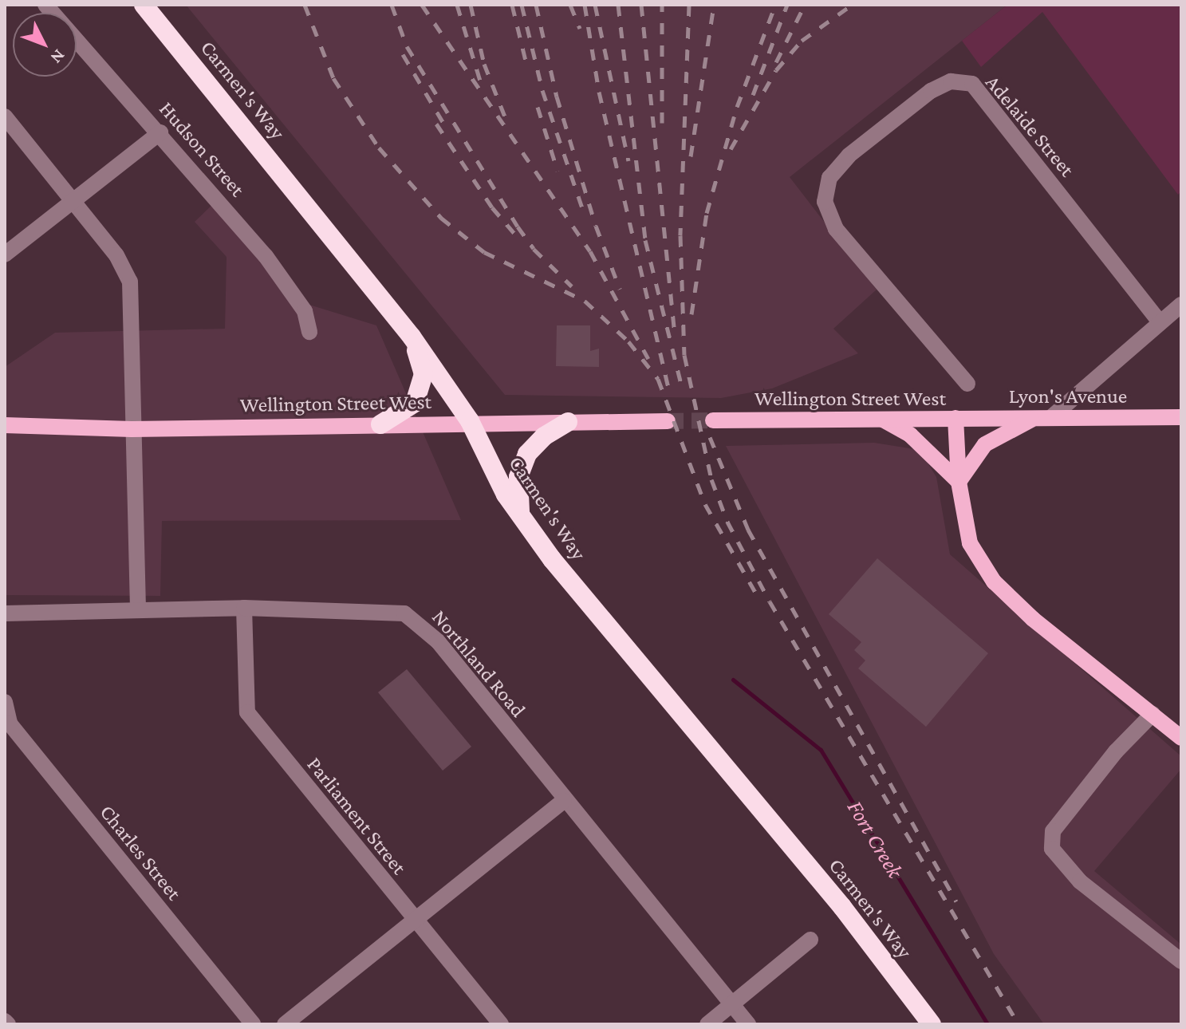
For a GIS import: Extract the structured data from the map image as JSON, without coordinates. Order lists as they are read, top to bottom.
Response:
{
  "streets": {
    "highway": ["Carmen's Way"],
    "main road": ["Lyon's Avenue", "Wellington Street West"],
    "street": [
      "Adelaide Street",
      "Hudson Street",
      "Northland Road",
      "Parliament Street",
      "Charles Street"
    ]
  },
  "crossings": [
    ["Carmen's Way", "Wellington Street West"],
    ["Lyon's Avenue", "Wellington Street West"],
    ["Northland Road", "Parliament Street"]
  ],
  "water": ["Fort Creek"],
  "north": "bottom right"
}
